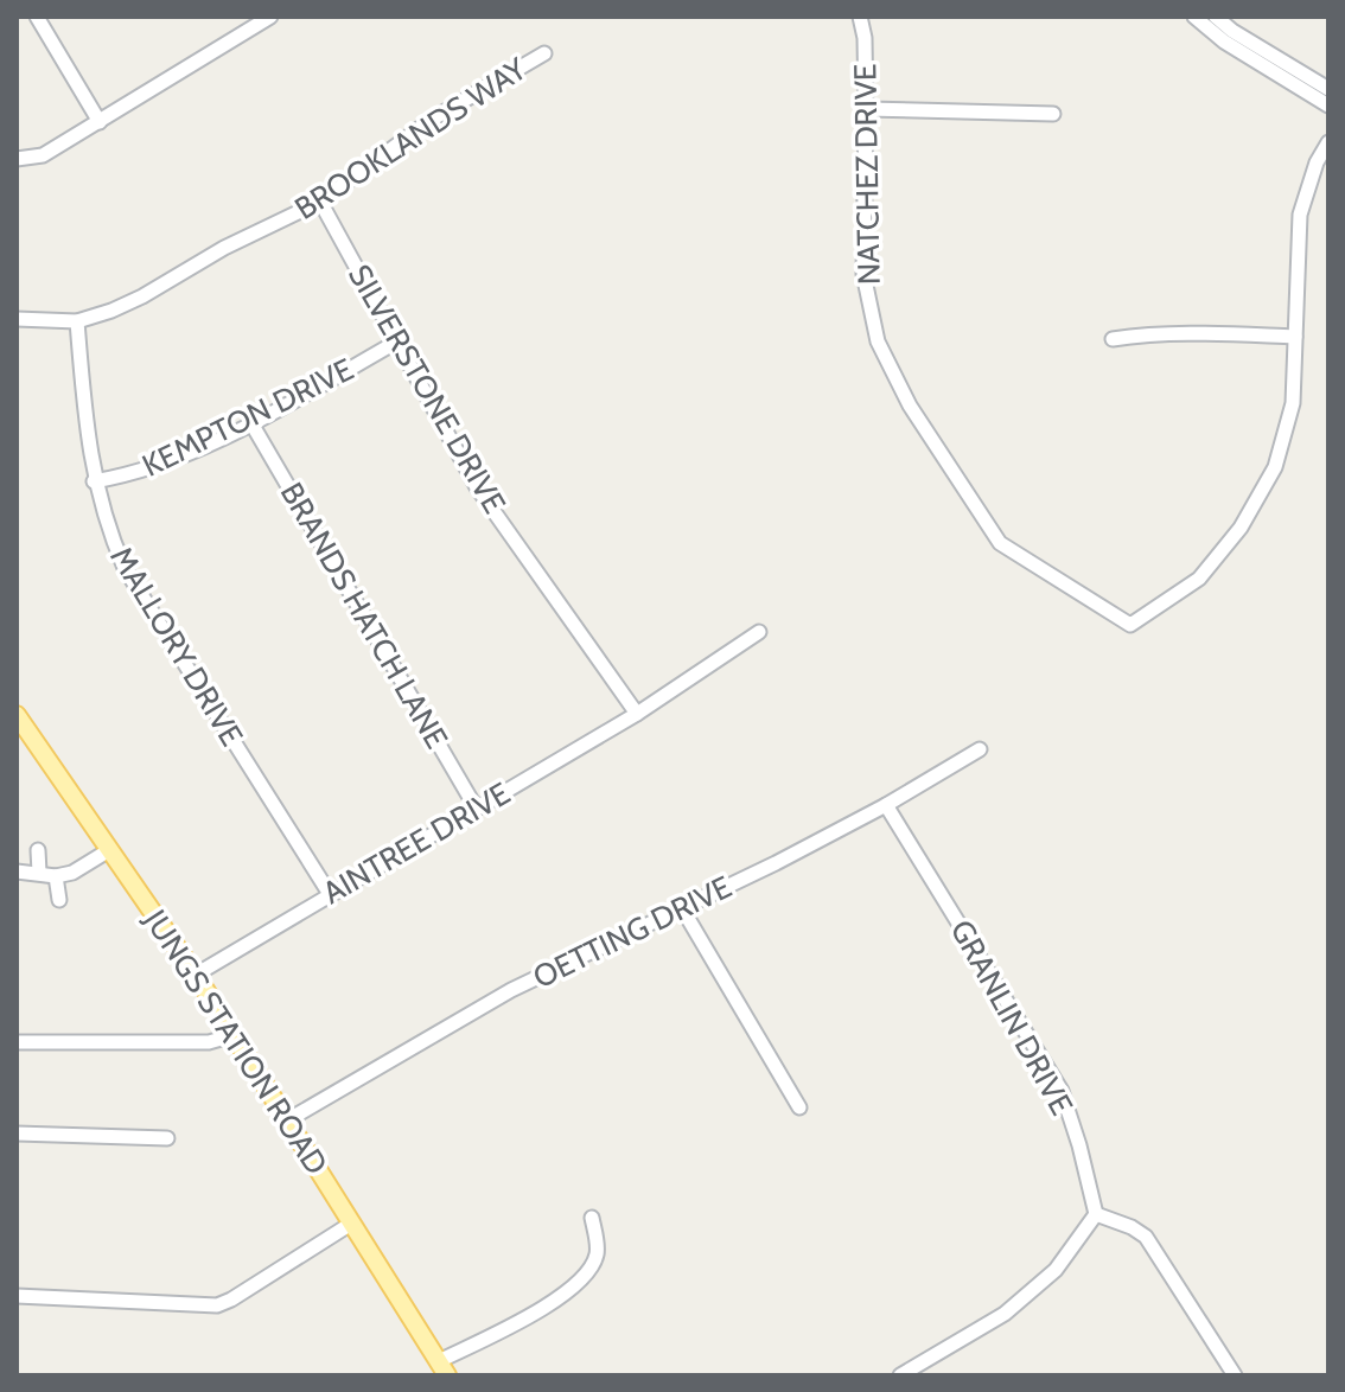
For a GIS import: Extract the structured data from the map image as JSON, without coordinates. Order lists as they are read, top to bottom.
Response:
{
  "streets": {
    "main road": ["JUNGS STATION ROAD"],
    "street": [
      "BROOKLANDS WAY",
      "NATCHEZ DRIVE",
      "SILVERSTONE DRIVE",
      "KEMPTON DRIVE",
      "BRANDS HATCH LANE",
      "MALLORY DRIVE",
      "AINTREE DRIVE",
      "OETTING DRIVE",
      "GRANLIN DRIVE"
    ]
  },
  "crossings": [
    ["BROOKLANDS WAY", "SILVERSTONE DRIVE"],
    ["BROOKLANDS WAY", "MALLORY DRIVE"],
    ["SILVERSTONE DRIVE", "KEMPTON DRIVE"],
    ["SILVERSTONE DRIVE", "AINTREE DRIVE"],
    ["KEMPTON DRIVE", "BRANDS HATCH LANE"],
    ["KEMPTON DRIVE", "MALLORY DRIVE"],
    ["BRANDS HATCH LANE", "AINTREE DRIVE"],
    ["MALLORY DRIVE", "AINTREE DRIVE"],
    ["AINTREE DRIVE", "JUNGS STATION ROAD"],
    ["OETTING DRIVE", "GRANLIN DRIVE"],
    ["OETTING DRIVE", "JUNGS STATION ROAD"]
  ]
}
